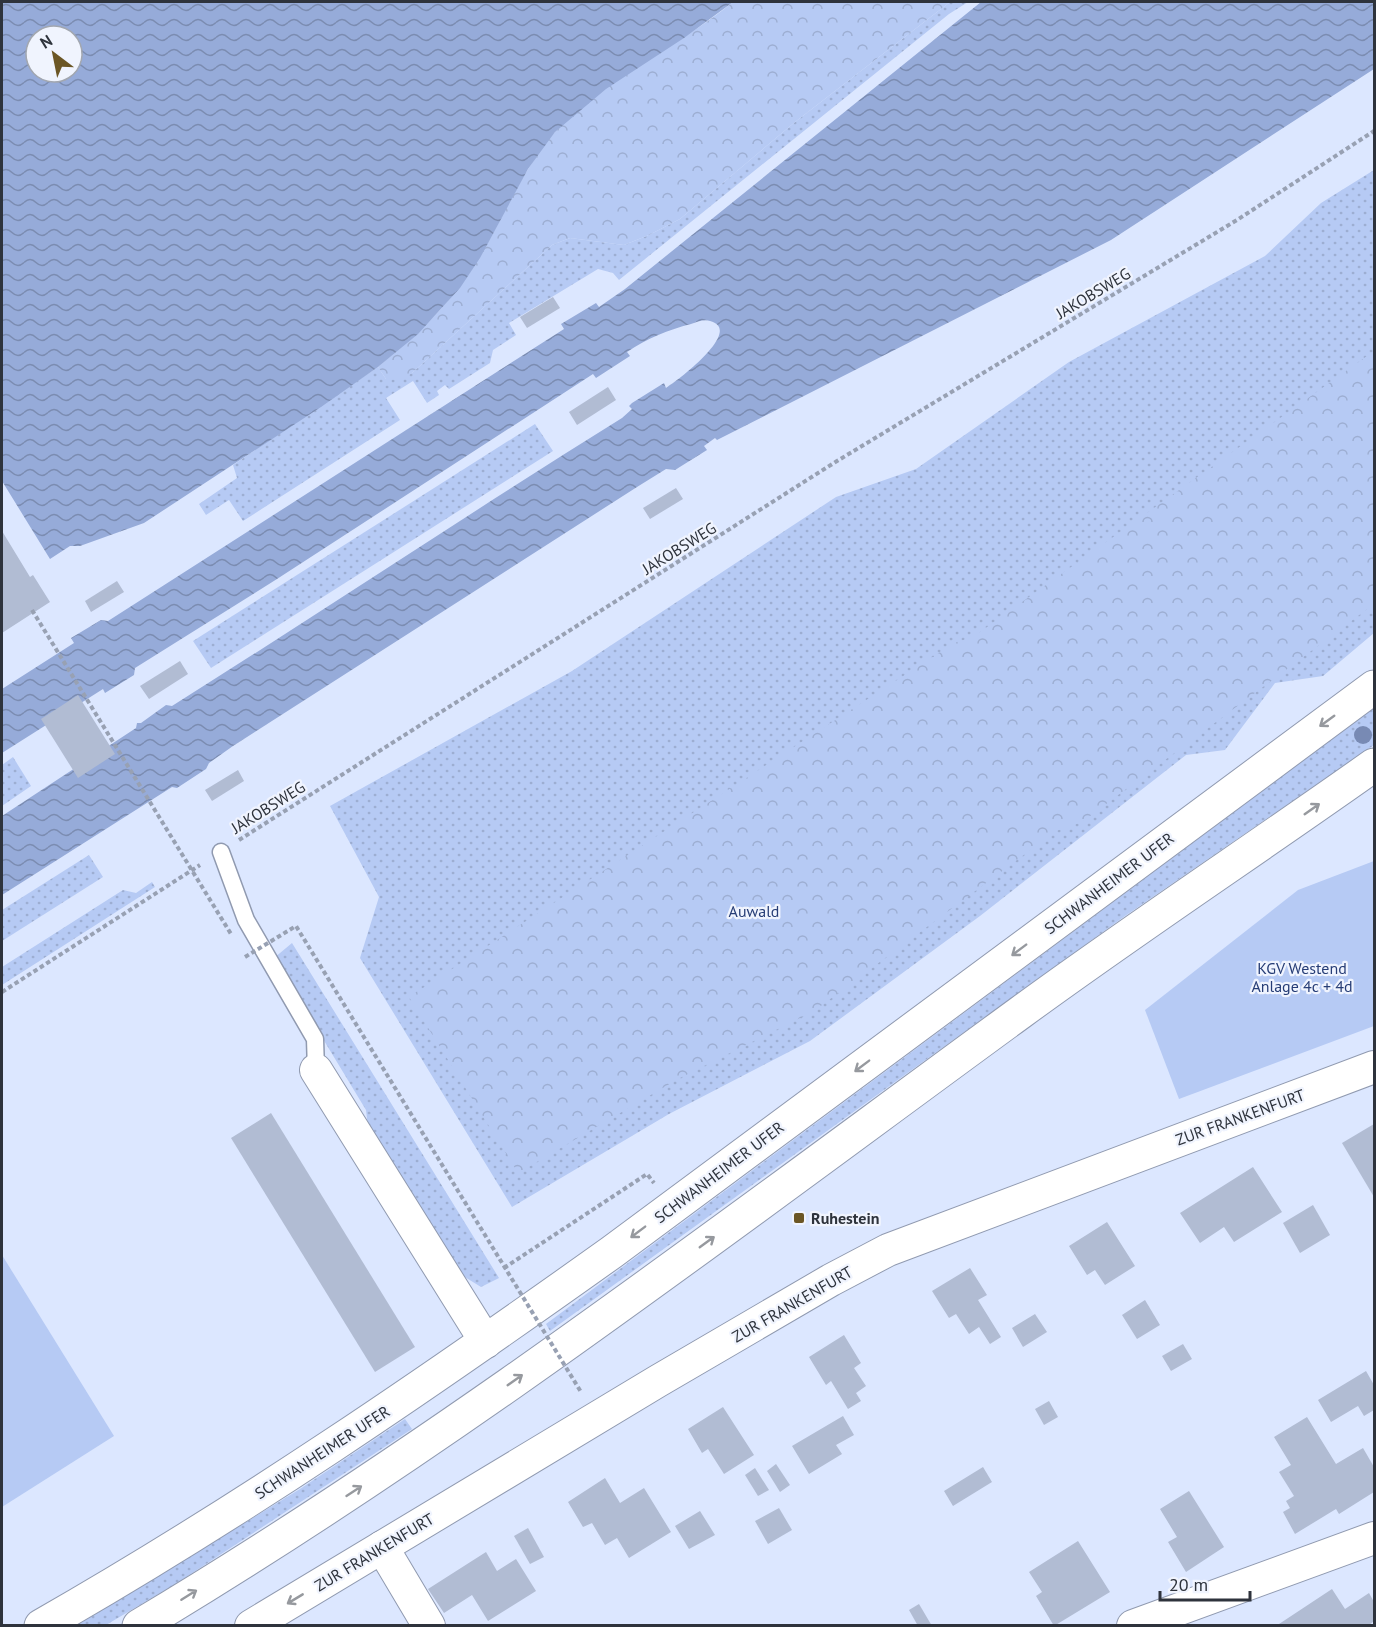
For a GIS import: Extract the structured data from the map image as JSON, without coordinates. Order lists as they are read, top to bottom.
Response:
{
  "streets": {
    "main road": ["SCHWANHEIMER UFER"],
    "street": ["ZUR FRANKENFURT"],
    "path": ["JAKOBSWEG"]
  },
  "parks": ["Auwald", "KGV Westend Anlage 4c + 4d"],
  "places": {
    "transit": ["Ruhestein"]
  },
  "scale_bar": "20 m",
  "north": "top left"
}
